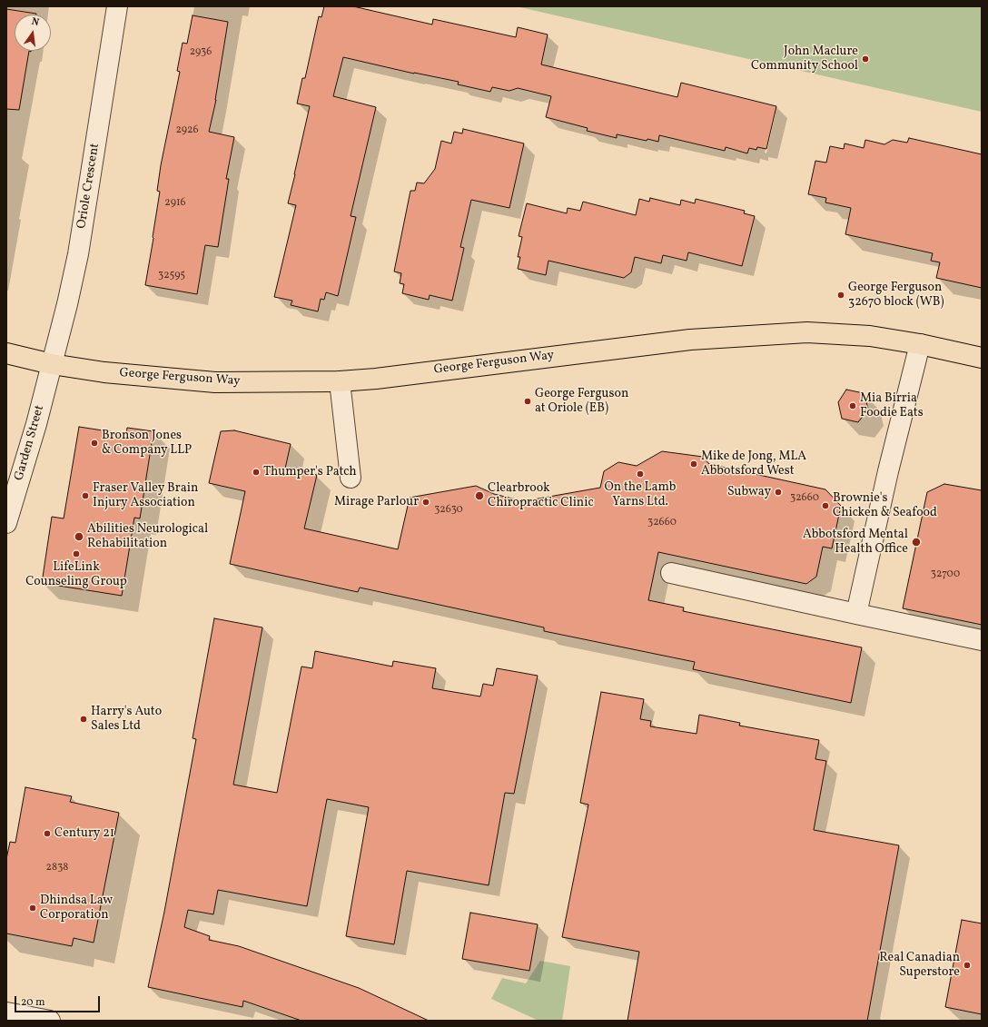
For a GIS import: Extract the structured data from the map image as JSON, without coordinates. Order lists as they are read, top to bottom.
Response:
{
  "streets": {
    "main road": ["George Ferguson Way"],
    "street": ["Oriole Crescent", "Garden Street"]
  },
  "crossings": [
    ["Oriole Crescent", "George Ferguson Way"],
    ["Oriole Crescent", "Garden Street"],
    ["George Ferguson Way", "Garden Street"]
  ],
  "places": [
    "John Maclure Community School",
    "George Ferguson 32670 block (WB)",
    "George Ferguson at Oriole (EB)",
    "Mia Birria Foodie Eats",
    "Bronson Jones & Company LLP",
    "Mike de Jong, MLA Abbotsford West",
    "Thumper's Patch",
    "On the Lamb Yarns Ltd.",
    "Subway",
    "Fraser Valley Brain Injury Association",
    "Clearbrook Chiropractic Clinic",
    "Mirage Parlour",
    "Brownie's Chicken & Seafood",
    "Abilities Neurological Rehabilitation",
    "Abbotsford Mental Health Office",
    "LifeLink Counseling Group",
    "Harry's Auto Sales Ltd",
    "Century 21",
    "Dhindsa Law Corporation",
    "Real Canadian Superstore"
  ],
  "house_numbers": [
    "2936",
    "2926",
    "2916",
    "32595",
    "32660",
    "32630",
    "32660",
    "32700",
    "2838"
  ],
  "scale_bar": "20 m",
  "north": "top"
}
